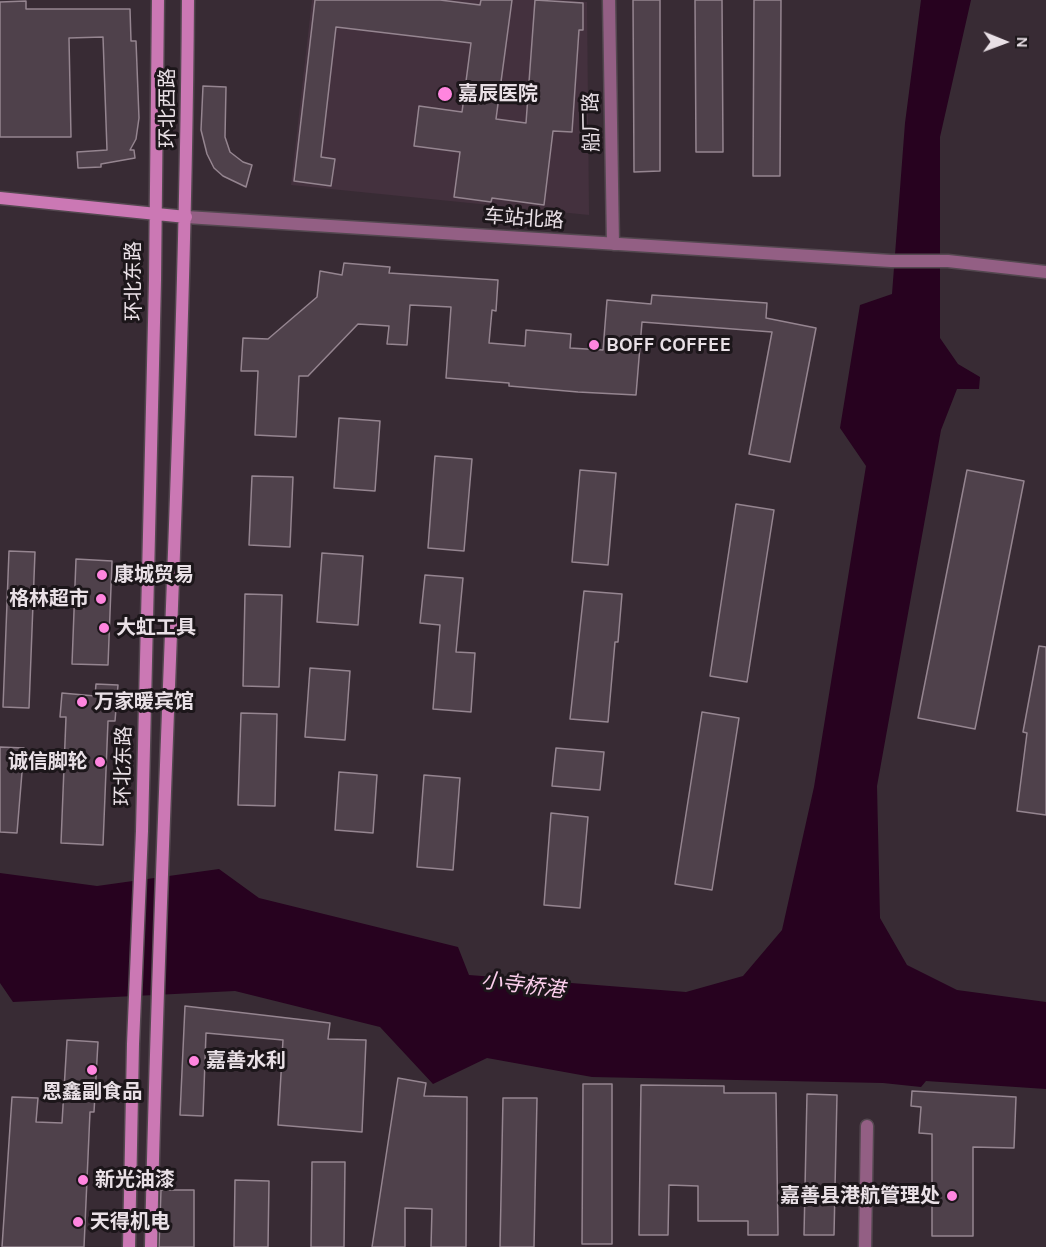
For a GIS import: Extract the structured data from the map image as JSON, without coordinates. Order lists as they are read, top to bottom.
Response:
{
  "streets": {
    "street": [
      "环北西路",
      "船厂路",
      "车站北路",
      "环北东路"
    ]
  },
  "crossings": [
    ["环北西路", "车站北路"],
    ["环北西路", "环北东路"],
    ["船厂路", "车站北路"],
    ["车站北路", "环北东路"]
  ],
  "water": ["小寺桥港"],
  "places": [
    "嘉辰医院",
    "BOFF COFFEE",
    "康城贸易",
    "格林超市",
    "大虹工具",
    "万家暖宾馆",
    "诚信脚轮",
    "嘉善水利",
    "恩鑫副食品",
    "新光油漆",
    "嘉善县港航管理处",
    "天得机电"
  ],
  "north": "right"
}
